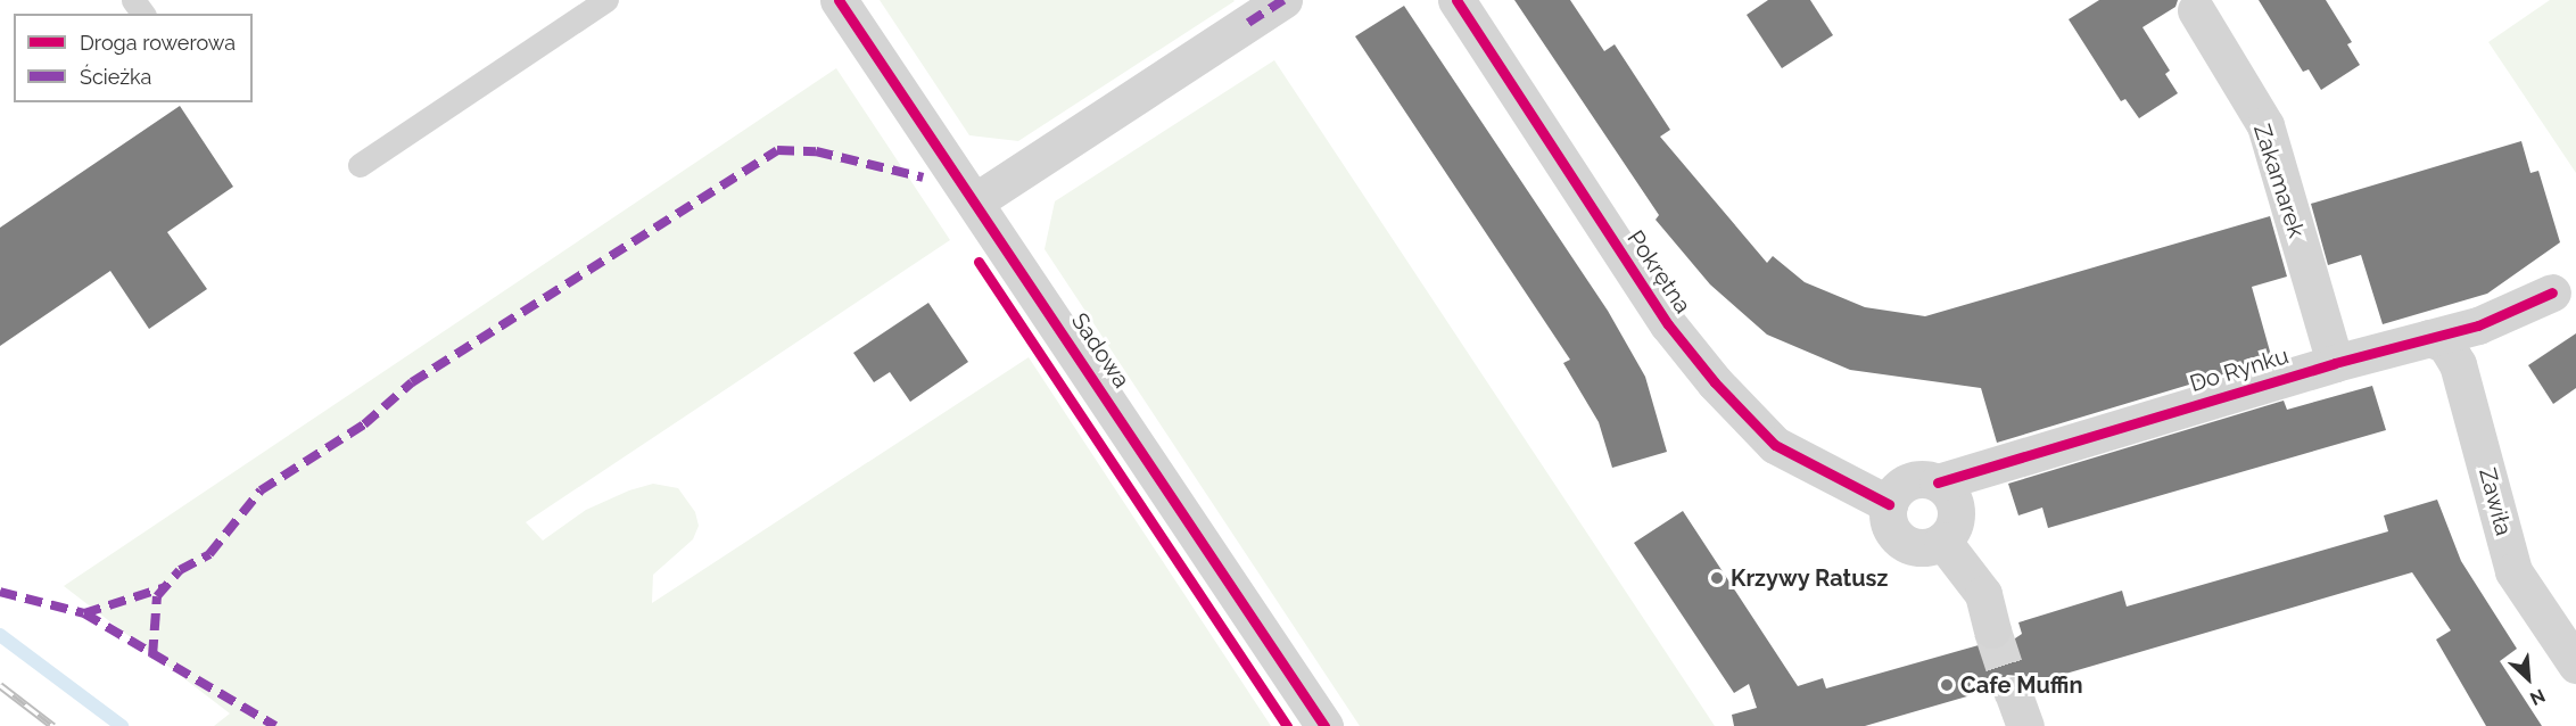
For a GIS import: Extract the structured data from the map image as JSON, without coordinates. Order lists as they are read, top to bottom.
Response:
{
  "streets": {
    "street": [
      "Zakamarek",
      "Pokrętna",
      "Sadowa",
      "Do Rynku",
      "Zawiła"
    ]
  },
  "crossings": [
    ["Zakamarek", "Do Rynku"],
    ["Pokrętna", "Do Rynku"],
    ["Do Rynku", "Zawiła"]
  ],
  "places": ["Krzywy Ratusz", "Cafe Muffin"],
  "legend": ["Droga rowerowa", "Ścieżka"],
  "north": "bottom right"
}
